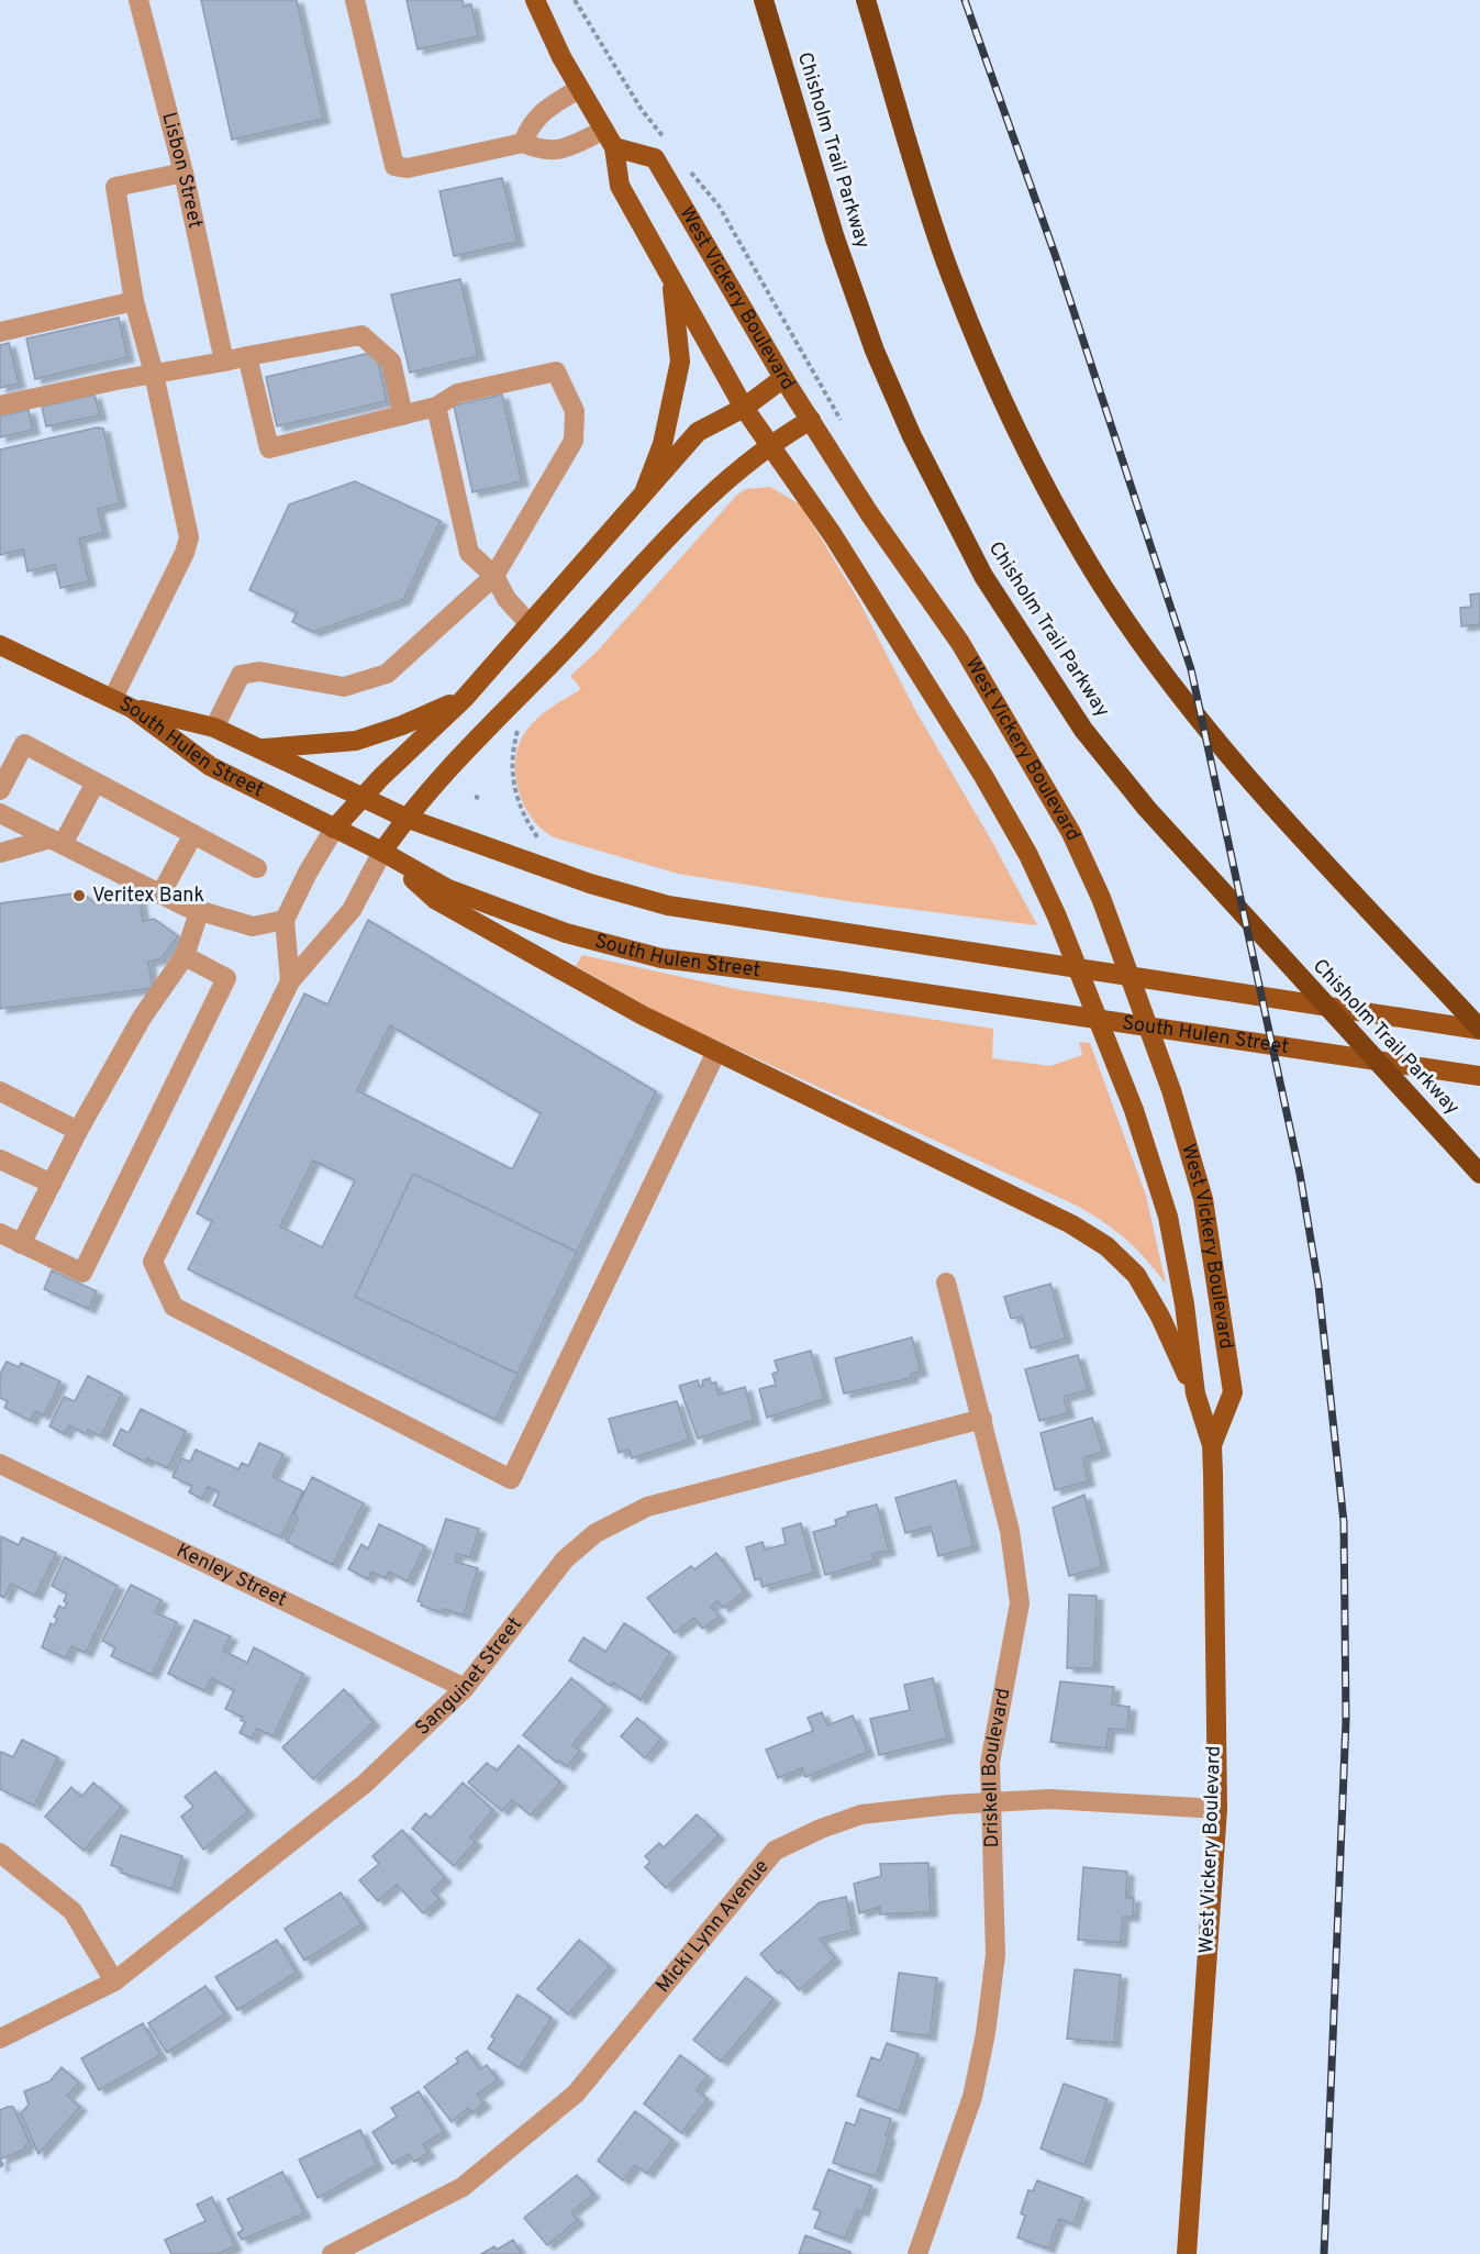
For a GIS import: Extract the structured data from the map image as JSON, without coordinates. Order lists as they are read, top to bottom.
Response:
{
  "streets": {
    "highway": ["Chisholm Trail Parkway"],
    "main road": ["West Vickery Boulevard", "South Hulen Street"],
    "street": [
      "Lisbon Street",
      "Kenley Street",
      "Sanguinet Street",
      "Driskell Boulevard",
      "Micki Lynn Avenue"
    ]
  },
  "crossings": [
    ["West Vickery Boulevard", "Micki Lynn Avenue"],
    ["Kenley Street", "Sanguinet Street"],
    ["Sanguinet Street", "Driskell Boulevard"],
    ["Driskell Boulevard", "Micki Lynn Avenue"]
  ],
  "places": ["Veritex Bank"]
}
